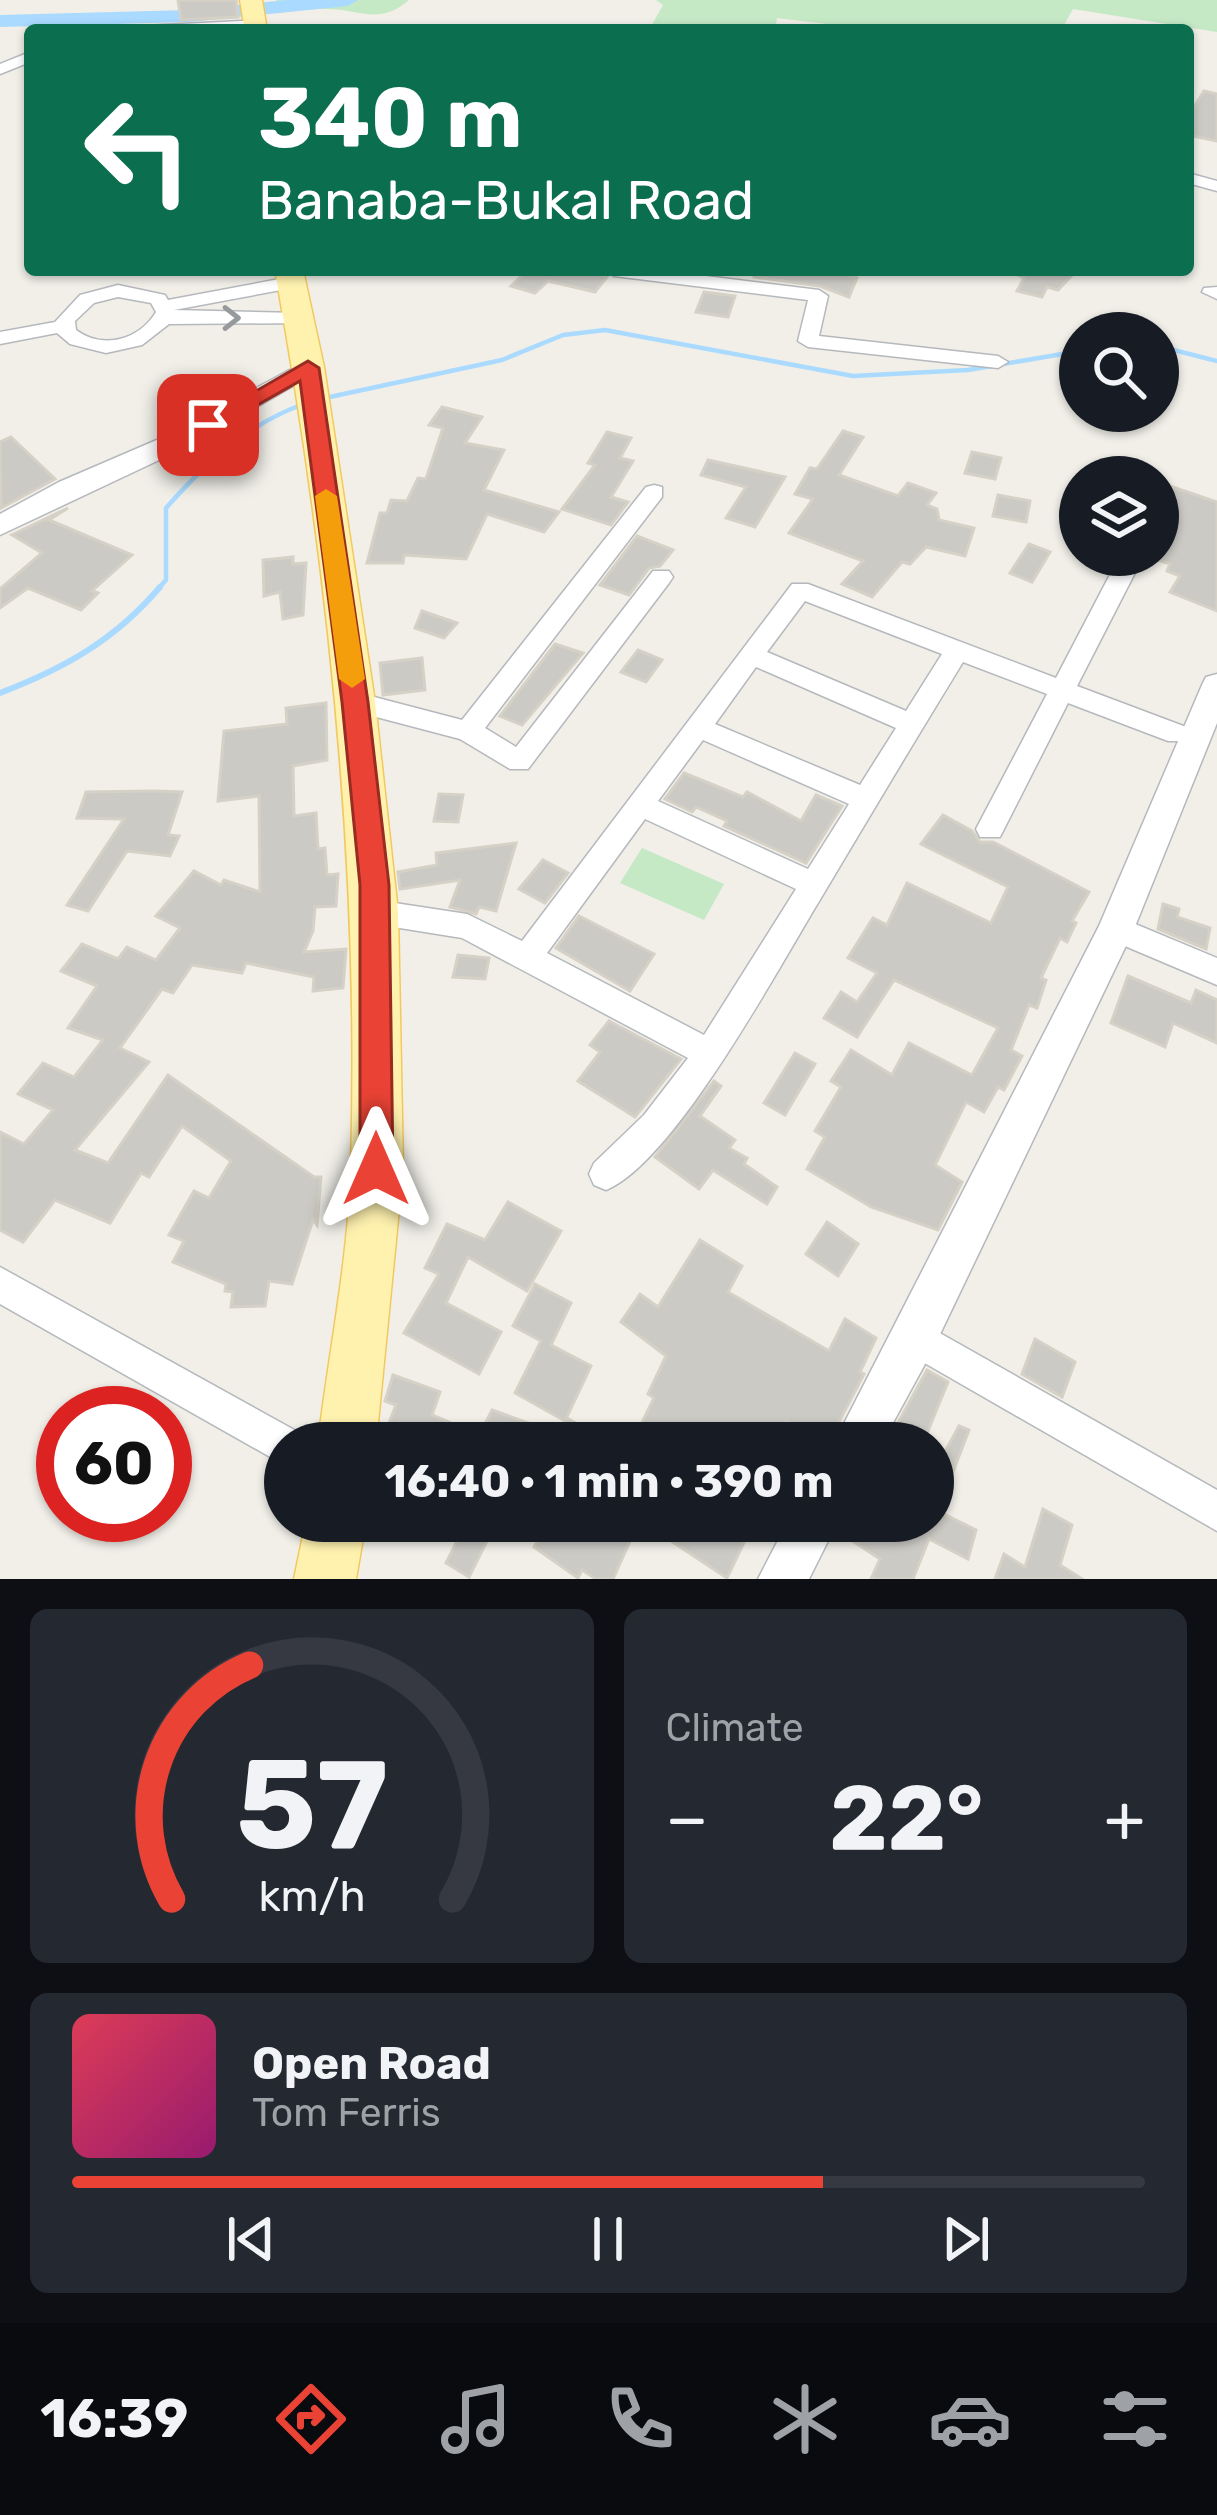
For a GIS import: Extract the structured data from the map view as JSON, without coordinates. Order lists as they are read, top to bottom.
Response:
{
  "page": {
    "turn": ["340 m", "Banaba-Bukal Road"],
    "limit": "60",
    "trip": "16:40 · 1 min · 390 m",
    "tile": "Climate",
    "heat": ["−", "22°", "+"],
    "song": ["Open Road", "Tom Ferris"],
    "tabs": "16:39",
    "gauge": ["57", "km/h"]
  }
}
